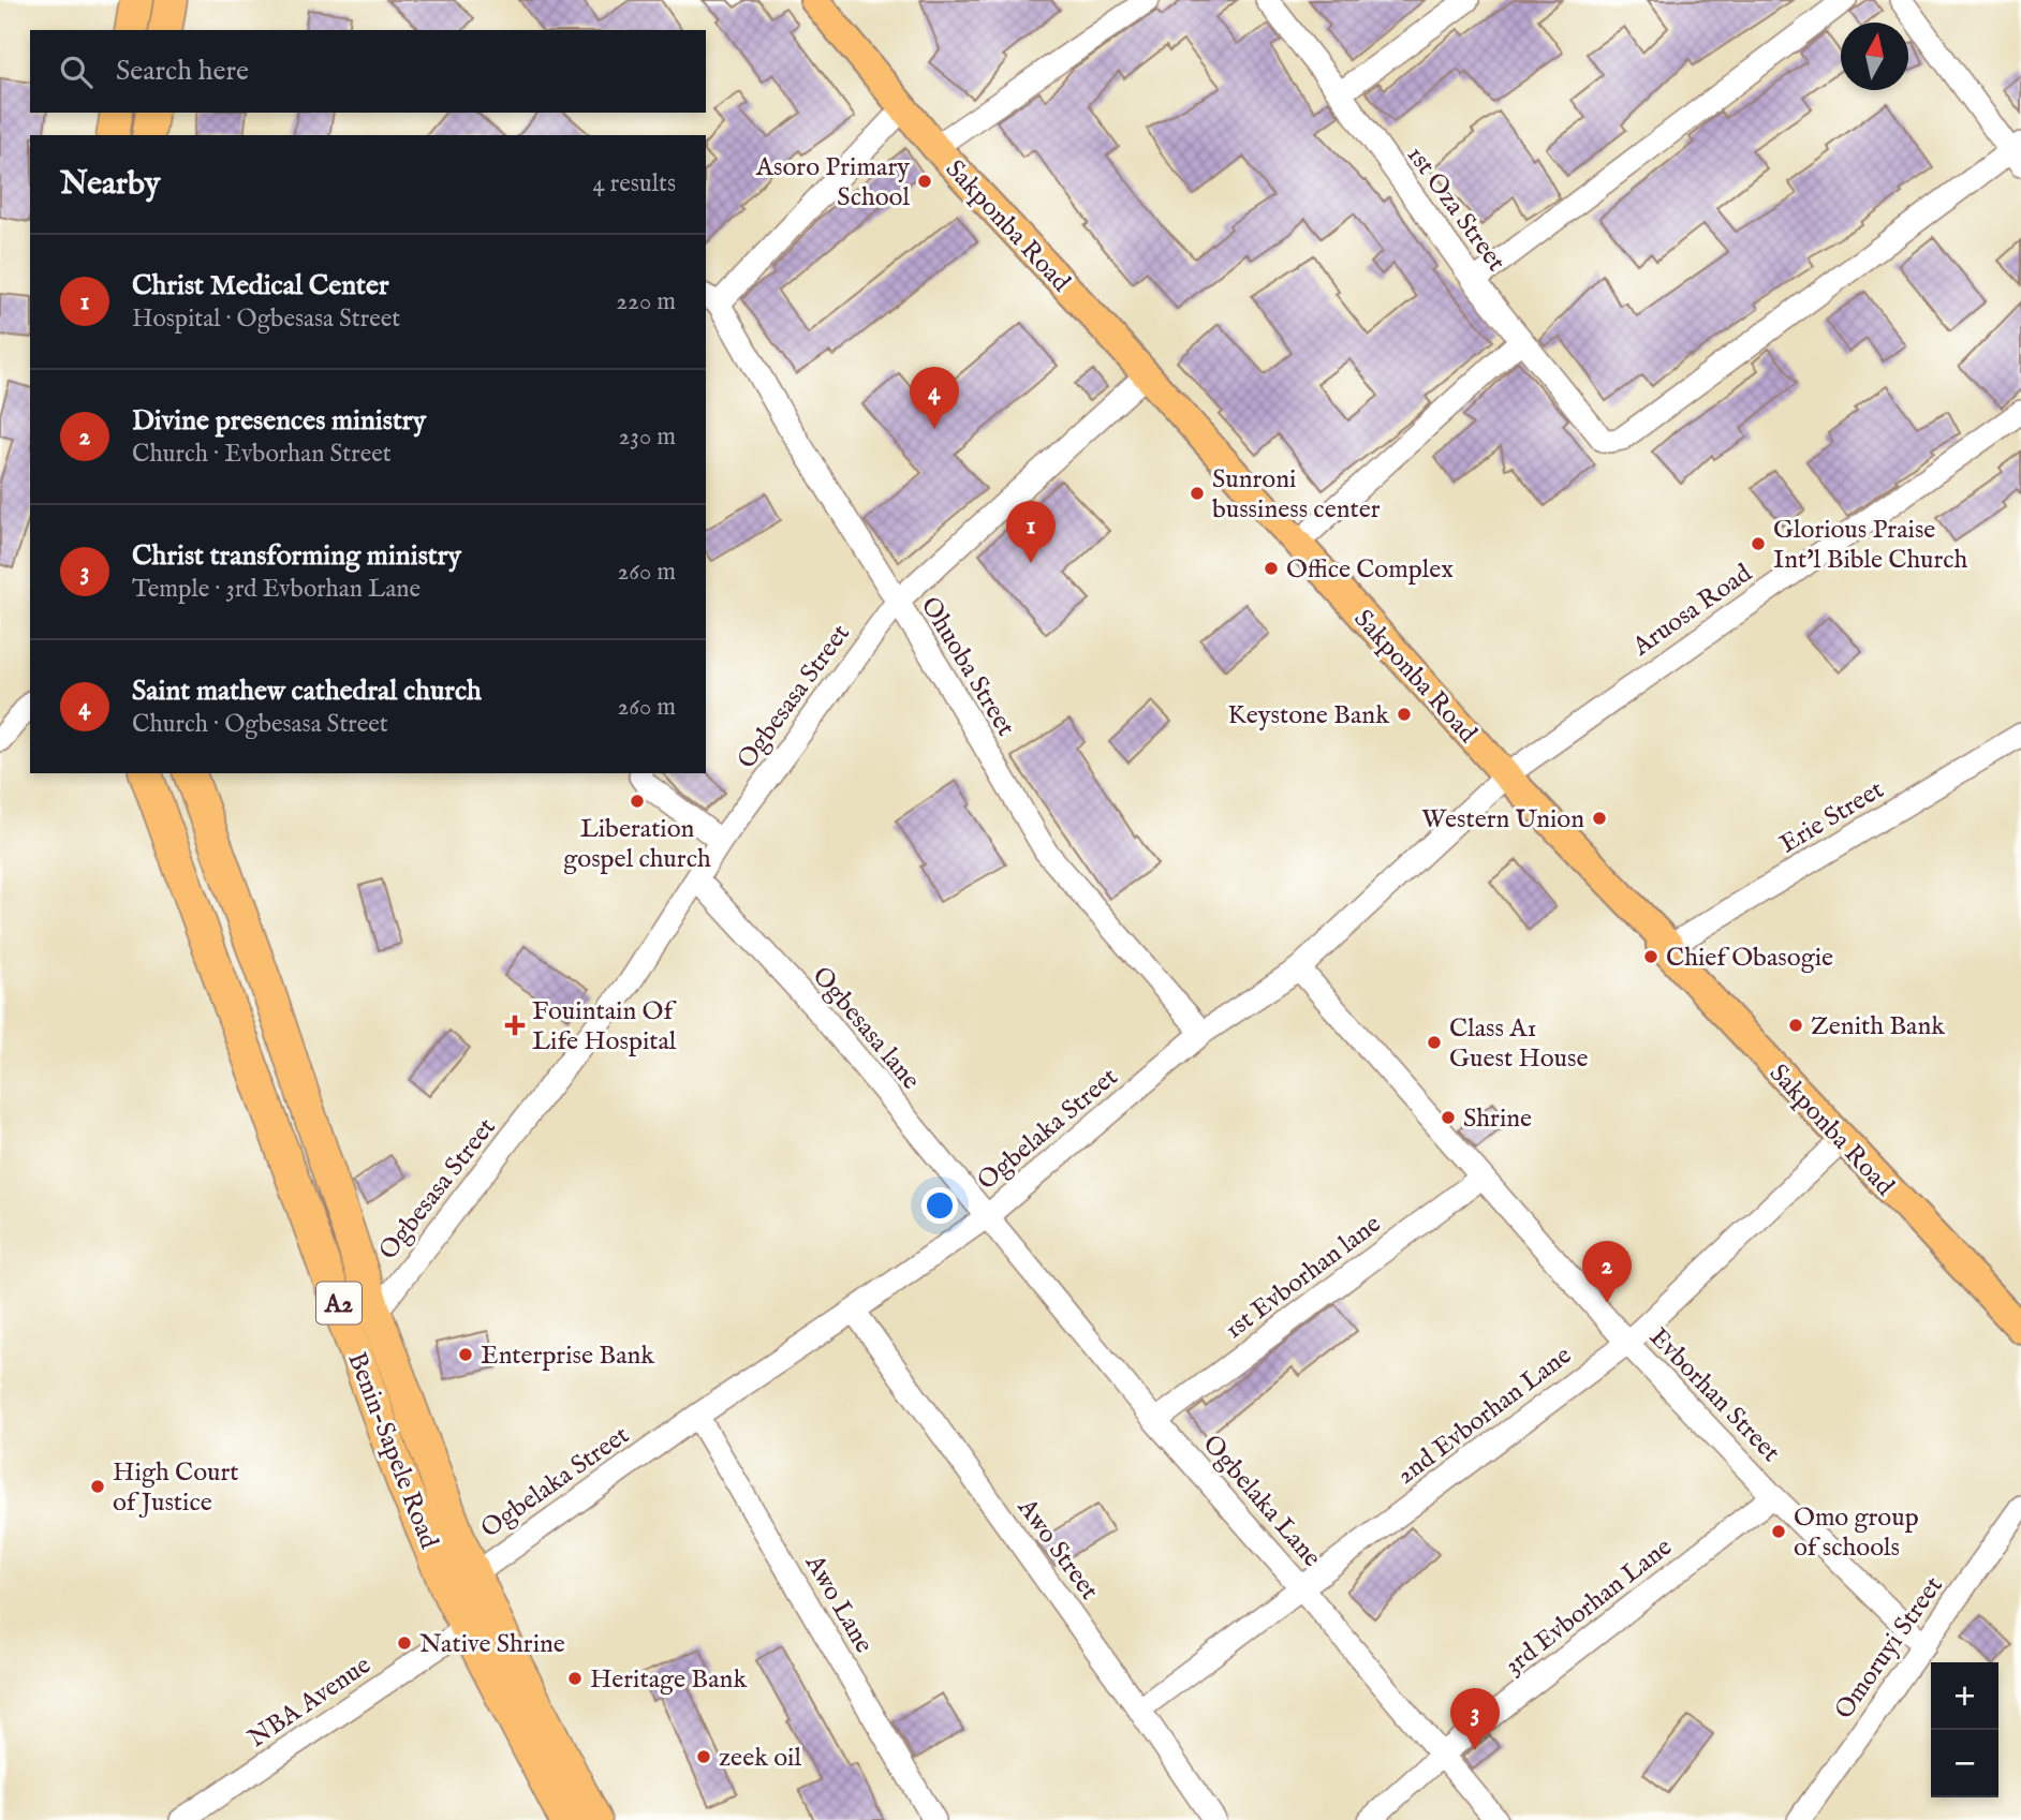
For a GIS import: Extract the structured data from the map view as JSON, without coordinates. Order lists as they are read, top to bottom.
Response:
{
  "streets": {
    "highway": ["A2", "Benin-Sapele Road"],
    "main road": ["Sakponba Road"],
    "street": [
      "1st Oza Street",
      "Aruosa Road",
      "Ohuoba Street",
      "Ogbesasa Street",
      "Erie Street",
      "Ogbesasa lane",
      "Ogbelaka Street",
      "1st Evborhan lane",
      "Evborhan Street",
      "2nd Evborhan Lane",
      "Ogbelaka Lane",
      "Awo Street",
      "Awo Lane",
      "3rd Evborhan Lane",
      "Omoruyi Street",
      "NBA Avenue"
    ]
  },
  "crossings": [
    ["Sakponba Road", "Aruosa Road"],
    ["Sakponba Road", "Ohuoba Street"],
    ["Sakponba Road", "Ogbesasa Street"],
    ["Sakponba Road", "Erie Street"],
    ["Sakponba Road", "Ogbelaka Street"],
    ["Sakponba Road", "2nd Evborhan Lane"],
    ["Aruosa Road", "Ogbelaka Street"],
    ["Ohuoba Street", "Ogbesasa Street"],
    ["Ohuoba Street", "Ogbelaka Street"],
    ["Ogbesasa Street", "Ogbesasa lane"],
    ["Ogbesasa Street", "Benin-Sapele Road"],
    ["Ogbesasa lane", "Ogbelaka Street"],
    ["Ogbesasa lane", "Ogbelaka Lane"],
    ["Ogbelaka Street", "Evborhan Street"],
    ["Ogbelaka Street", "Benin-Sapele Road"],
    ["Ogbelaka Street", "Ogbelaka Lane"],
    ["Ogbelaka Street", "Awo Street"],
    ["Ogbelaka Street", "Awo Lane"],
    ["1st Evborhan lane", "Evborhan Street"],
    ["1st Evborhan lane", "Ogbelaka Lane"],
    ["Evborhan Street", "2nd Evborhan Lane"],
    ["Evborhan Street", "3rd Evborhan Lane"],
    ["Evborhan Street", "Omoruyi Street"],
    ["2nd Evborhan Lane", "Ogbelaka Lane"],
    ["2nd Evborhan Lane", "Awo Street"],
    ["Benin-Sapele Road", "NBA Avenue"],
    ["Ogbelaka Lane", "3rd Evborhan Lane"]
  ],
  "places": {
    "other": [
      "Asoro Primary School",
      "Sunroni bussiness center",
      "Glorious Praise Int'l Bible Church",
      "Office Complex",
      "Keystone Bank",
      "Liberation gospel church",
      "Western Union",
      "Chief Obasogie",
      "Zenith Bank",
      "Class A1 Guest House",
      "Shrine",
      "Enterprise Bank",
      "High Court of Justice",
      "Omo group of schools",
      "Native Shrine",
      "Heritage Bank",
      "zeek oil"
    ],
    "health": ["Fouintain Of Life Hospital"]
  },
  "north": "top",
  "page": {
    "search": "Search here",
    "heading": ["Nearby", "4 results"],
    "list": [
      {
        "mark": "1",
        "name": "Christ Medical Center",
        "note": "Hospital · Ogbesasa Street",
        "value": "220 m"
      },
      {
        "mark": "2",
        "name": "Divine presences ministry",
        "note": "Church · Evborhan Street",
        "value": "230 m"
      },
      {
        "mark": "3",
        "name": "Christ transforming ministry",
        "note": "Temple · 3rd Evborhan Lane",
        "value": "260 m"
      },
      {
        "mark": "4",
        "name": "Saint mathew cathedral church",
        "note": "Church · Ogbesasa Street",
        "value": "260 m"
      }
    ],
    "pins": [
      "4",
      "1",
      "2",
      "3"
    ],
    "map_buttons": ["+", "−"]
  }
}
